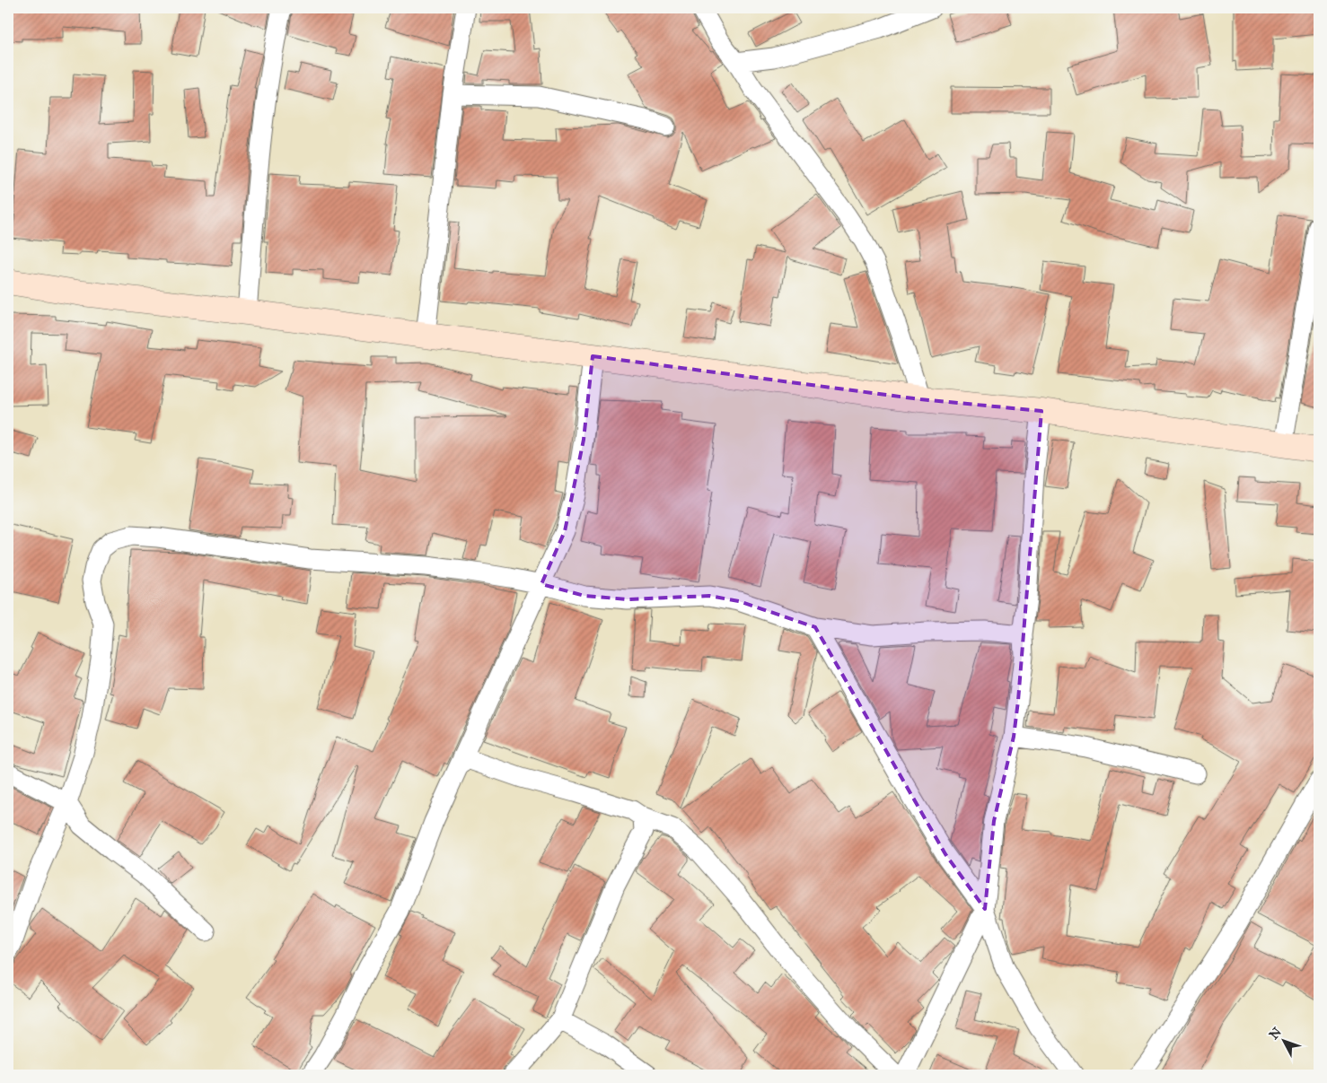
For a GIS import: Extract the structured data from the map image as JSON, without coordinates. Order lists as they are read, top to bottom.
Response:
{
  "north": "top left"
}
